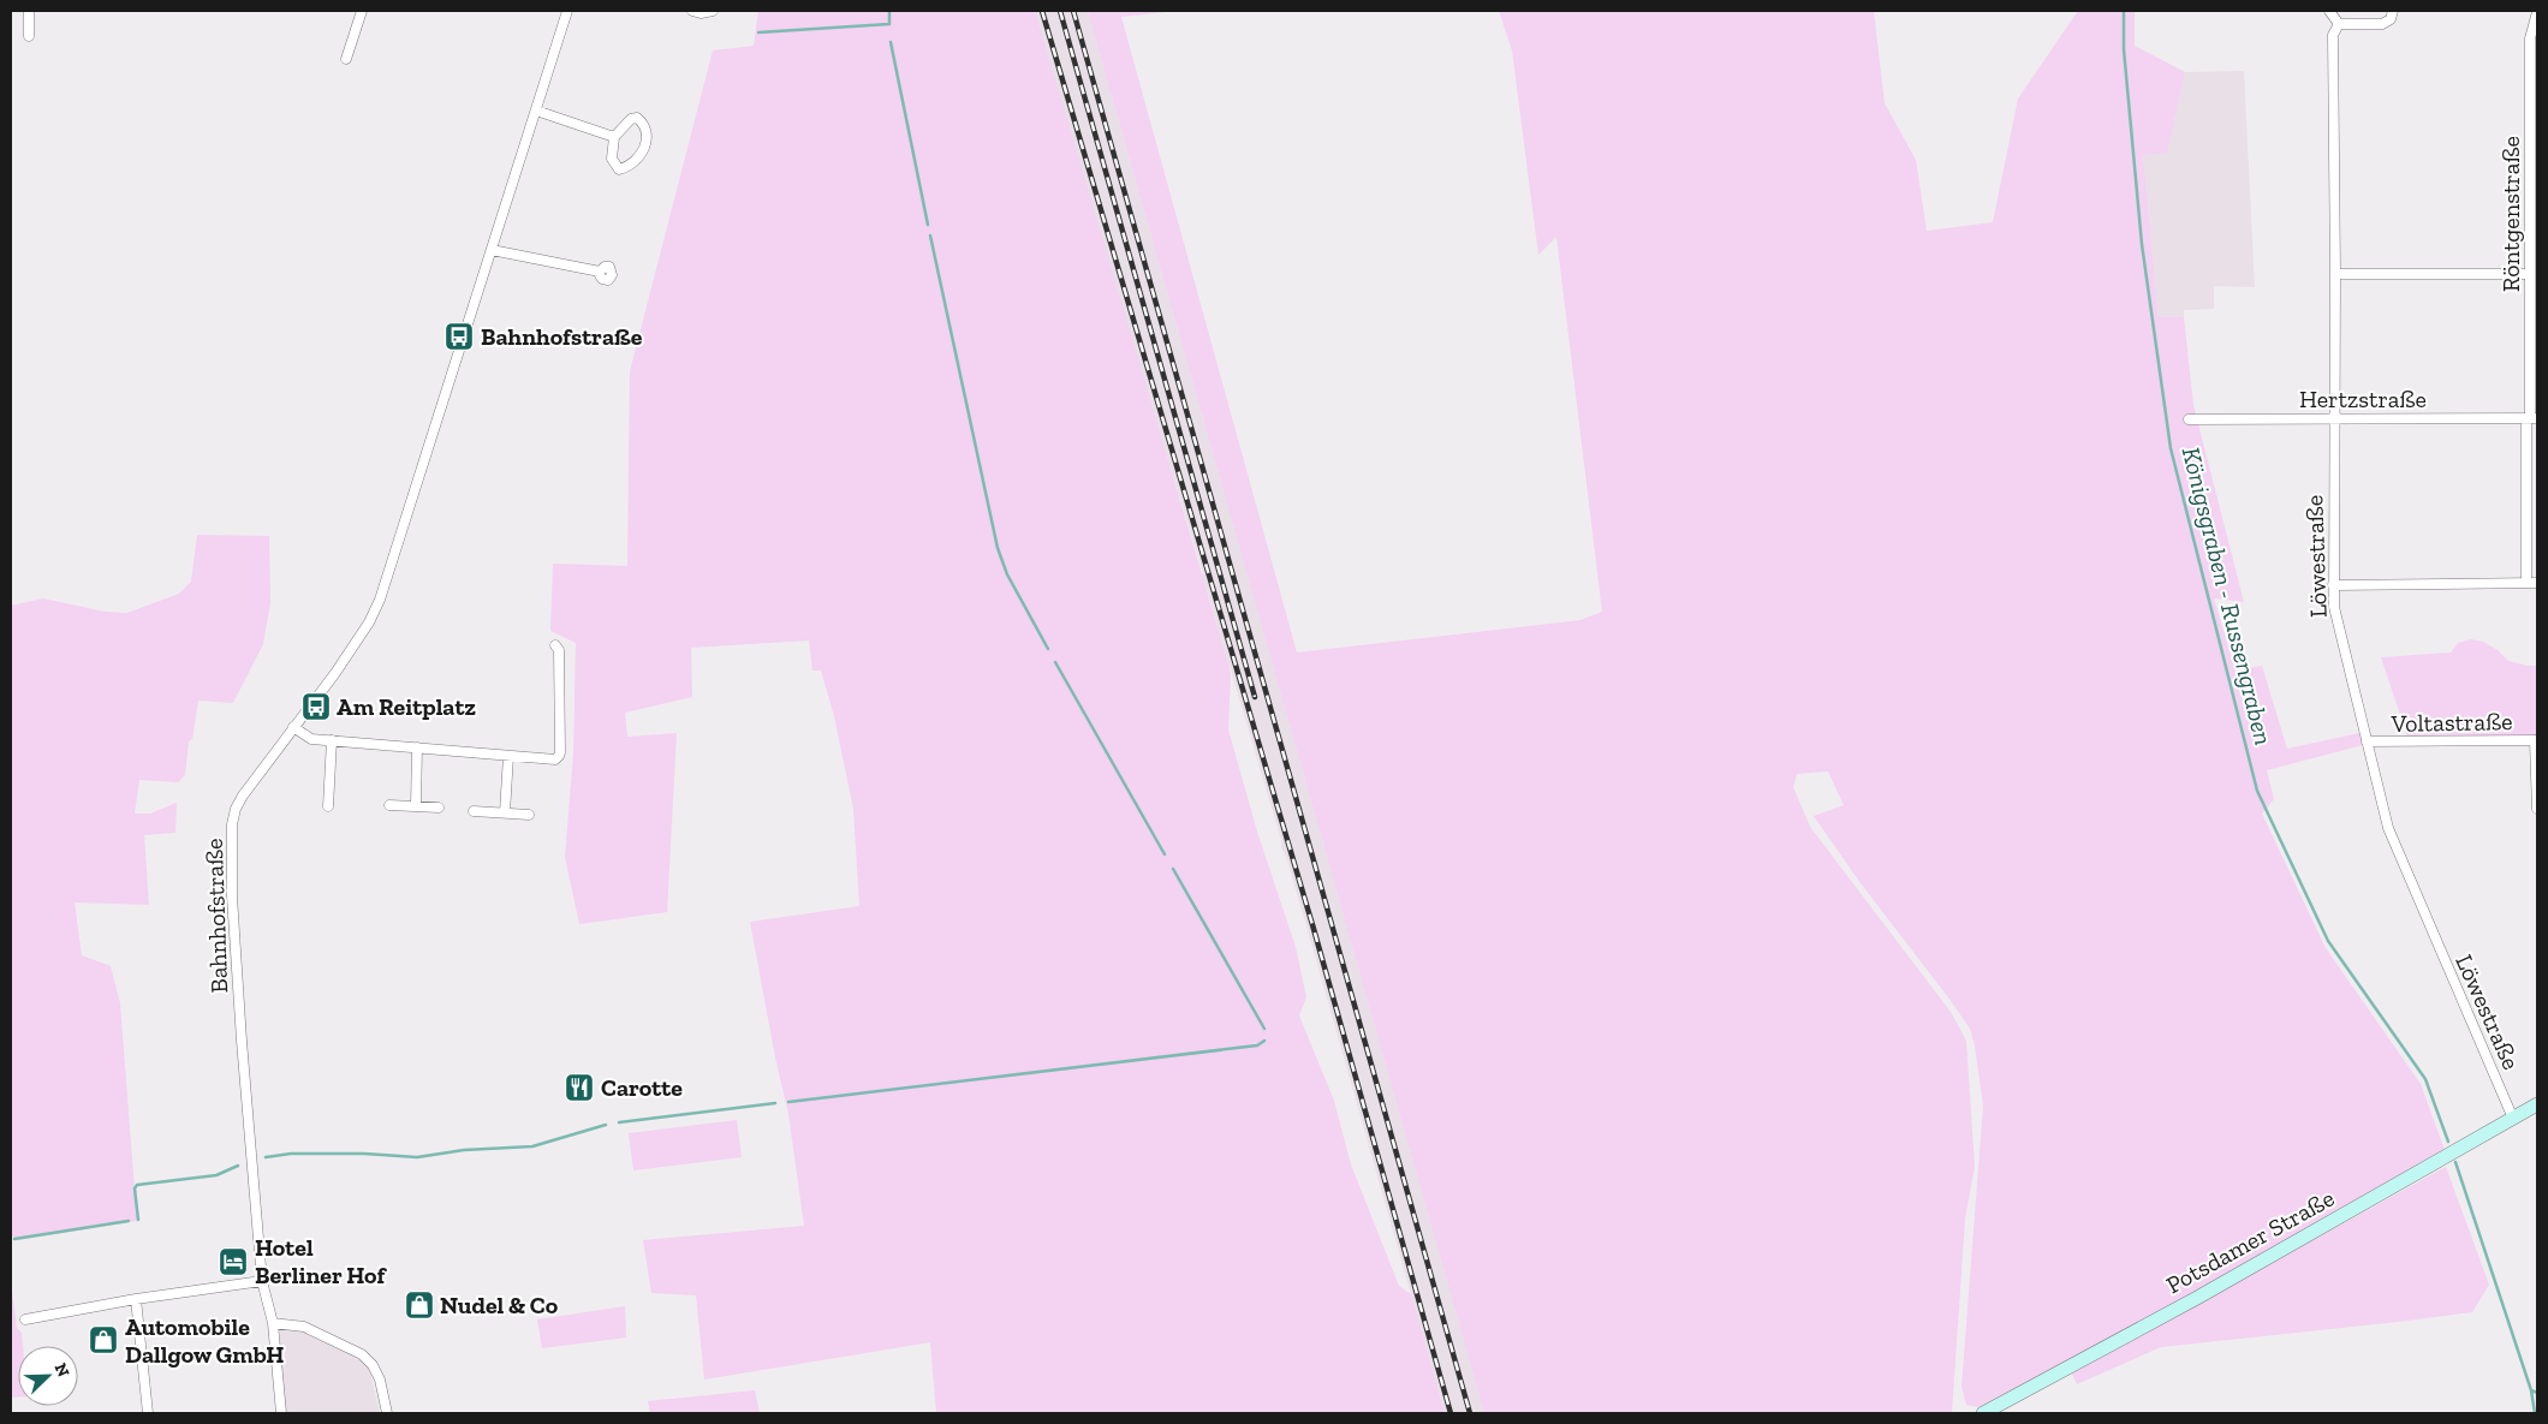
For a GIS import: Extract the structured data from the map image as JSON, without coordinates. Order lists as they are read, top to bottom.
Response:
{
  "streets": {
    "street": [
      "Röntgenstraße",
      "Hertzstraße",
      "Löwestraße",
      "Voltastraße",
      "Bahnhofstraße",
      "Potsdamer Straße"
    ]
  },
  "crossings": [
    ["Röntgenstraße", "Hertzstraße"],
    ["Hertzstraße", "Löwestraße"],
    ["Löwestraße", "Voltastraße"],
    ["Löwestraße", "Potsdamer Straße"]
  ],
  "water": ["Königsgraben - Russengraben"],
  "places": {
    "bus stop": ["Bahnhofstraße", "Am Reitplatz"],
    "restaurant": ["Carotte"],
    "hotel": ["Hotel Berliner Hof"],
    "shop": ["Nudel & Co", "Automobile Dallgow GmbH"]
  },
  "north": "top right"
}
